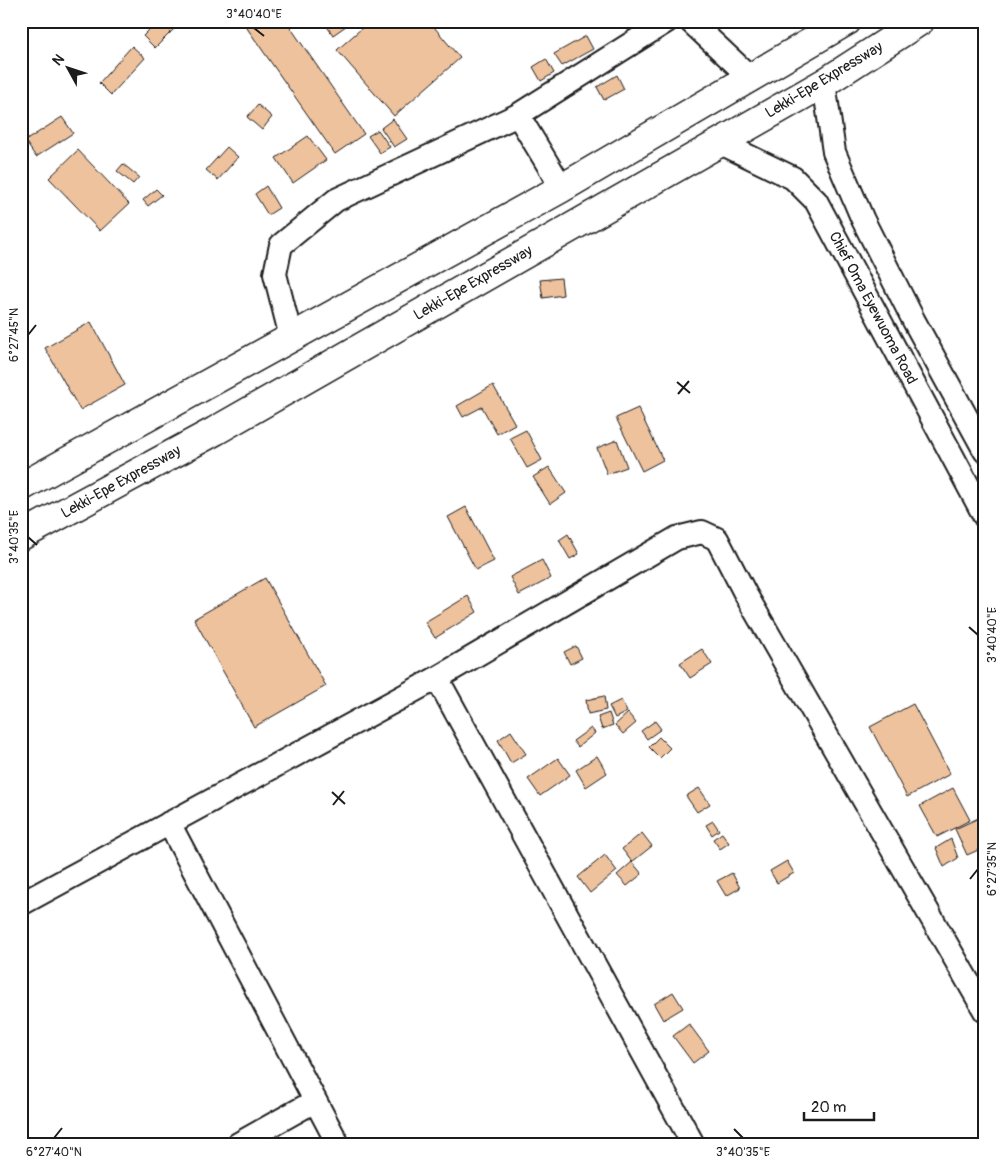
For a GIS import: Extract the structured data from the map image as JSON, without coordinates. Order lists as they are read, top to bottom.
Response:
{
  "streets": {
    "highway": ["Lekki-Epe Expressway"],
    "street": ["Chief Oma Eyewuoma Road"]
  },
  "crossings": [
    ["Lekki-Epe Expressway", "Chief Oma Eyewuoma Road"]
  ],
  "scale_bar": "20 m",
  "north": "top left",
  "coordinates": [
    "3°40'40\"E",
    "6°27'45\"N",
    "3°40'35\"E",
    "6°27'35\"N",
    "6°27'40\"N"
  ]
}
